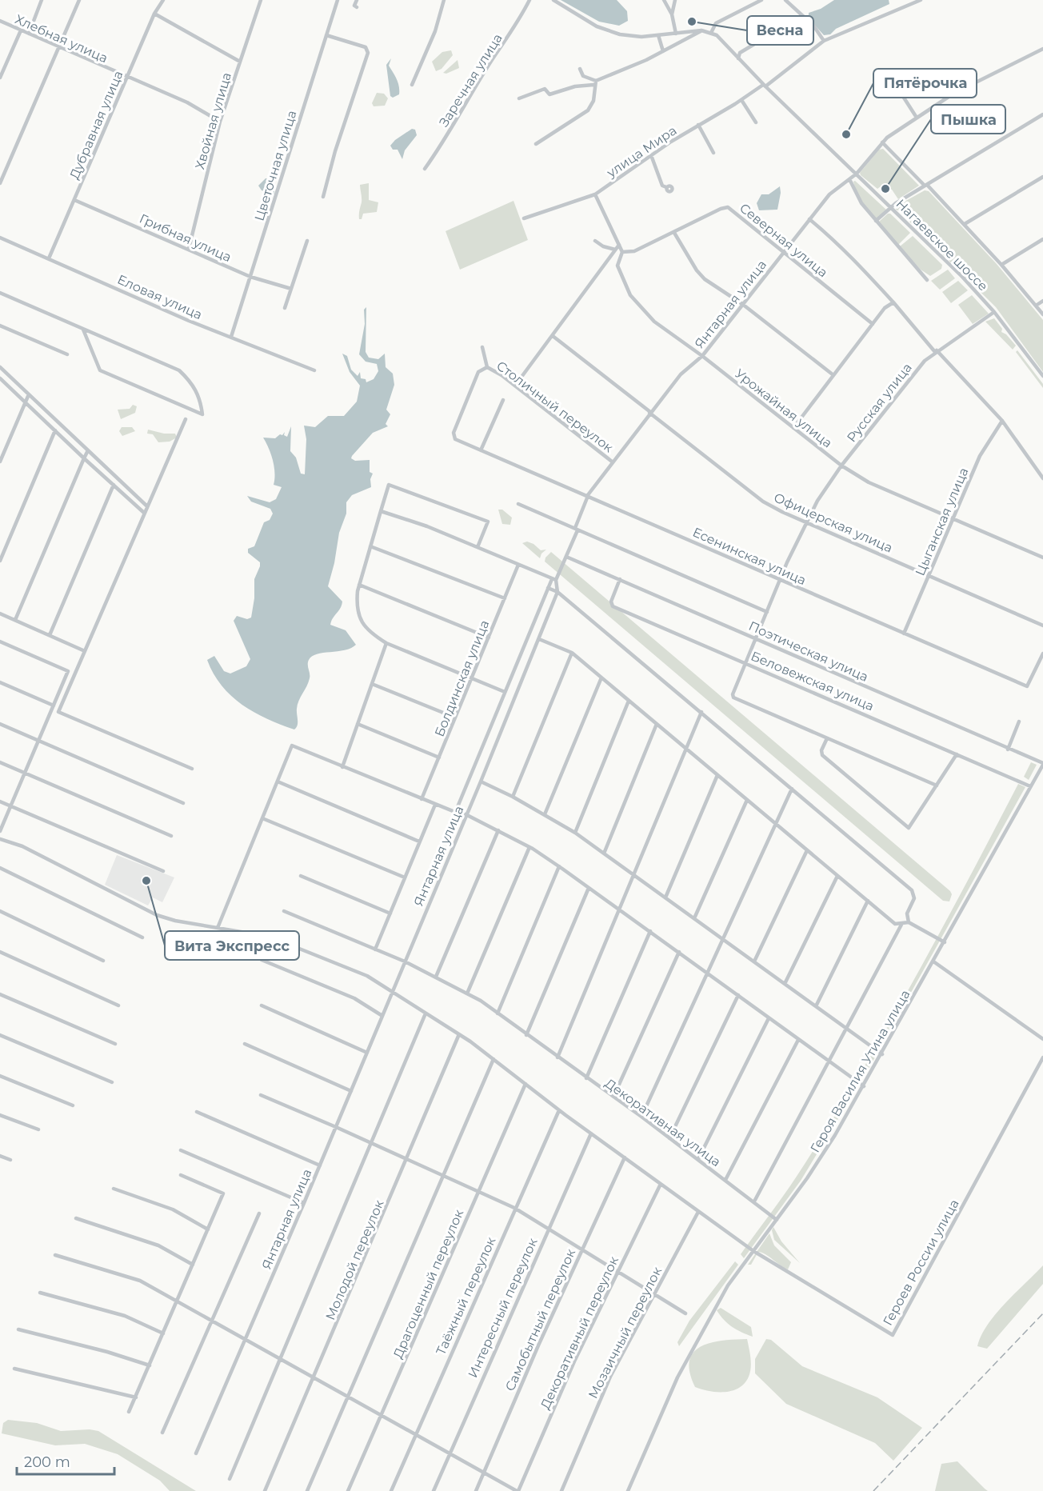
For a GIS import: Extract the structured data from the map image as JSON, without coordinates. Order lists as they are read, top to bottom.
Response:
{
  "streets": {
    "street": [
      "Хлебная улица",
      "Заречная улица",
      "Хвойная улица",
      "Дубравная улица",
      "улица Мира",
      "Цветочная улица",
      "Грибная улица",
      "Северная улица",
      "Нагаевское шоссе",
      "Еловая улица",
      "Янтарная улица",
      "Русская улица",
      "Столичный переулок",
      "Урожайная улица",
      "Цыганская улица",
      "Офицерская улица",
      "Есенинская улица",
      "Поэтическая улица",
      "Болдинская улица",
      "Беловежская улица",
      "Героя Василия Утина улица",
      "Декоративная улица",
      "Молодой переулок",
      "Героев России улица",
      "Драгоценный переулок",
      "Таёжный переулок",
      "Интересный переулок",
      "Самобытный переулок",
      "Декоративный переулок",
      "Мозаичный переулок"
    ]
  },
  "crossings": [
    ["Хлебная улица", "Хвойная улица"],
    ["Хлебная улица", "Дубравная улица"],
    ["Хвойная улица", "Грибная улица"],
    ["Дубравная улица", "Грибная улица"],
    ["Дубравная улица", "Еловая улица"],
    ["улица Мира", "Нагаевское шоссе"],
    ["улица Мира", "Урожайная улица"],
    ["Цветочная улица", "Грибная улица"],
    ["Цветочная улица", "Еловая улица"],
    ["Северная улица", "Янтарная улица"],
    ["Северная улица", "Урожайная улица"],
    ["Нагаевское шоссе", "Янтарная улица"],
    ["Нагаевское шоссе", "Русская улица"],
    ["Янтарная улица", "Столичный переулок"],
    ["Янтарная улица", "Урожайная улица"],
    ["Янтарная улица", "Офицерская улица"],
    ["Янтарная улица", "Есенинская улица"],
    ["Янтарная улица", "Поэтическая улица"],
    ["Янтарная улица", "Декоративная улица"],
    ["Русская улица", "Урожайная улица"],
    ["Русская улица", "Офицерская улица"],
    ["Русская улица", "Есенинская улица"],
    ["Русская улица", "Поэтическая улица"],
    ["Русская улица", "Беловежская улица"],
    ["Столичный переулок", "Есенинская улица"],
    ["Урожайная улица", "Цыганская улица"],
    ["Цыганская улица", "Офицерская улица"],
    ["Цыганская улица", "Есенинская улица"],
    ["Поэтическая улица", "Беловежская улица"],
    ["Поэтическая улица", "Героя Василия Утина улица"],
    ["Беловежская улица", "Героя Василия Утина улица"],
    ["Героя Василия Утина улица", "Декоративная улица"],
    ["Героя Василия Утина улица", "Героев России улица"]
  ],
  "places": [
    "Весна",
    "Пятёрочка",
    "Пышка",
    "Вита Экспресс"
  ],
  "scale_bar": "200 m"
}
